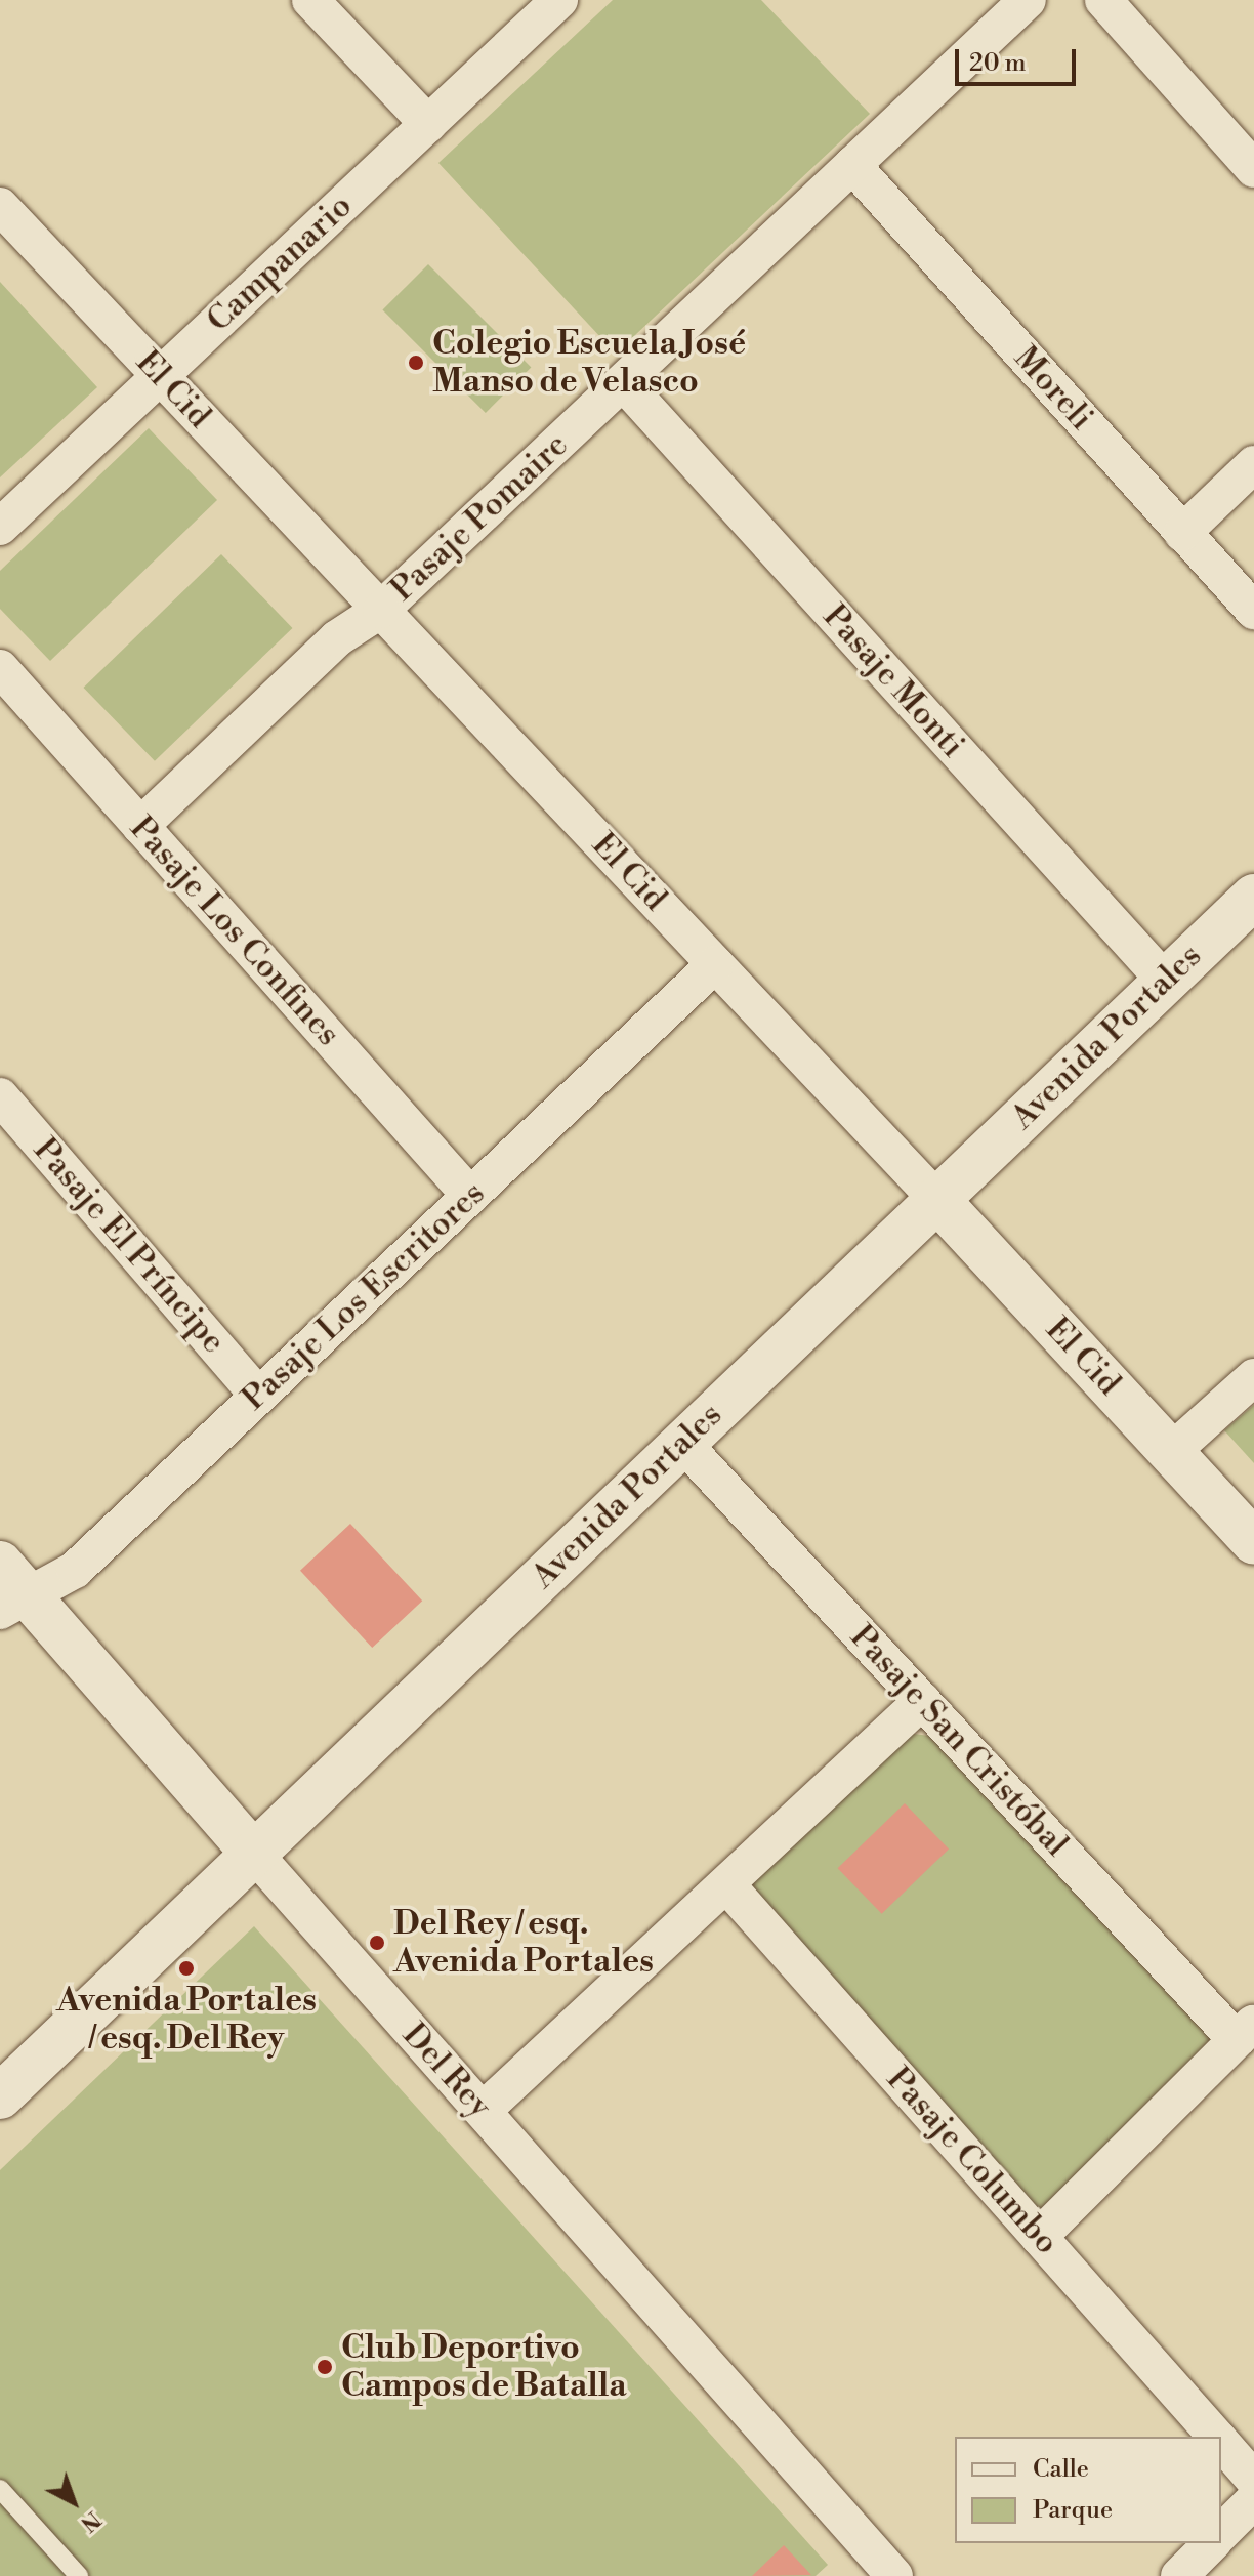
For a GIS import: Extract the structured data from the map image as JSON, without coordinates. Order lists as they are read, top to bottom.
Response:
{
  "streets": {
    "main road": ["El Cid", "Avenida Portales", "Del Rey"],
    "street": [
      "Campanario",
      "Moreli",
      "Pasaje Pomaire",
      "Pasaje Monti",
      "Pasaje Los Confines",
      "Pasaje El Príncipe",
      "Pasaje Los Escritores",
      "Pasaje San Cristóbal",
      "Pasaje Columbo"
    ]
  },
  "crossings": [
    ["Campanario", "El Cid"],
    ["Moreli", "Pasaje Pomaire"],
    ["El Cid", "Pasaje Pomaire"],
    ["El Cid", "Avenida Portales"],
    ["El Cid", "Pasaje Los Escritores"],
    ["Pasaje Pomaire", "Pasaje Monti"],
    ["Pasaje Pomaire", "Pasaje Los Confines"],
    ["Pasaje Monti", "Avenida Portales"],
    ["Pasaje Los Confines", "Pasaje Los Escritores"],
    ["Avenida Portales", "Pasaje San Cristóbal"],
    ["Avenida Portales", "Del Rey"],
    ["Pasaje El Príncipe", "Pasaje Los Escritores"],
    ["Pasaje Los Escritores", "Del Rey"]
  ],
  "places": [
    "Colegio Escuela José Manso de Velasco",
    "Del Rey / esq. Avenida Portales",
    "Avenida Portales / esq. Del Rey",
    "Club Deportivo Campos de Batalla"
  ],
  "legend": ["Calle", "Parque"],
  "scale_bar": "20 m",
  "north": "bottom right"
}
